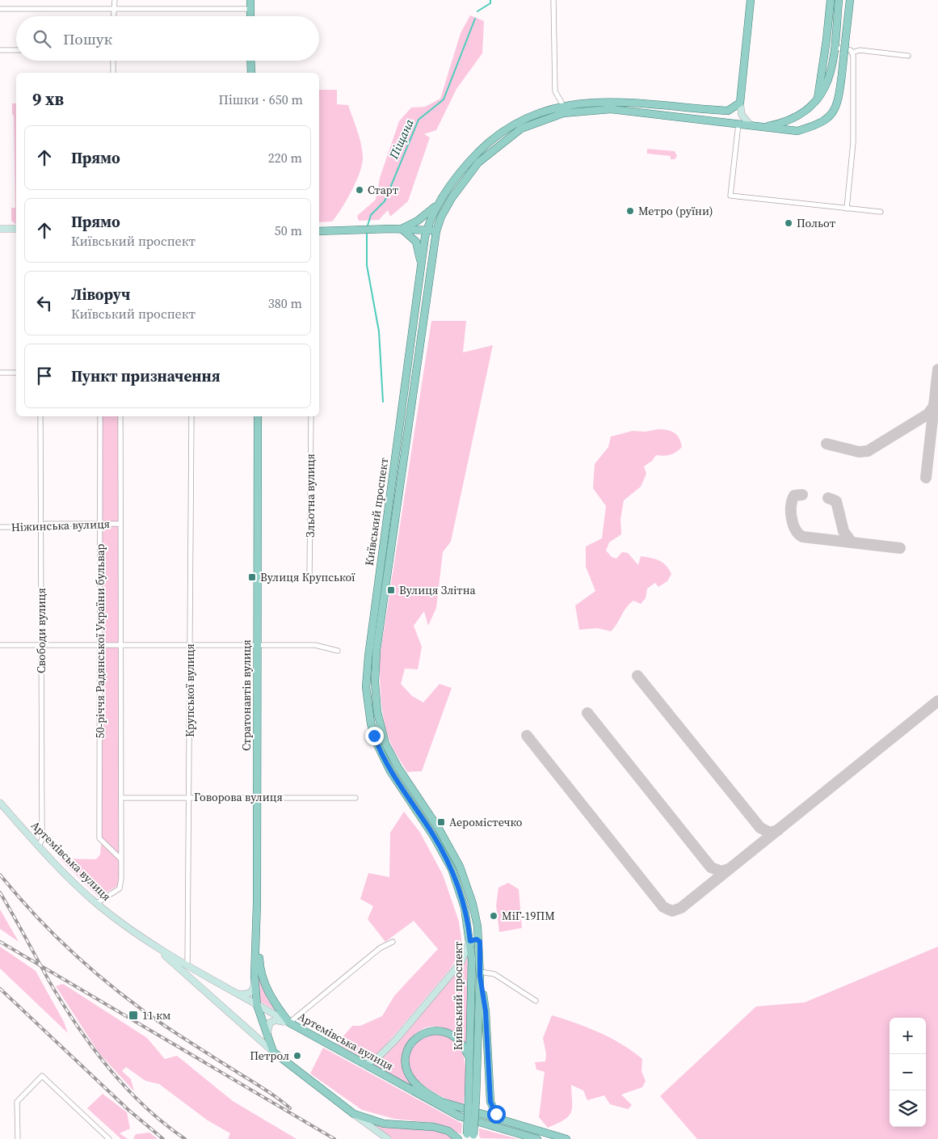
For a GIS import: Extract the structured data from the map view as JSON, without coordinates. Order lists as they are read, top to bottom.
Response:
{
  "streets": {
    "main road": ["Київський проспект", "Стратонавтів вулиця", "Артемівська вулиця"],
    "street": [
      "Зльотна вулиця",
      "Ніжинська вулиця",
      "Свободи вулиця",
      "50-річчя Радянської України бульвар",
      "Крупської вулиця",
      "Говорова вулиця"
    ]
  },
  "crossings": [
    ["Ніжинська вулиця", "Свободи вулиця"],
    ["Ніжинська вулиця", "50-річчя Радянської України бульвар"],
    ["Свободи вулиця", "Артемівська вулиця"],
    ["50-річчя Радянської України бульвар", "Говорова вулиця"],
    ["50-річчя Радянської України бульвар", "Артемівська вулиця"],
    ["Крупської вулиця", "Говорова вулиця"],
    ["Крупської вулиця", "Артемівська вулиця"],
    ["Стратонавтів вулиця", "Говорова вулиця"],
    ["Стратонавтів вулиця", "Артемівська вулиця"]
  ],
  "water": ["Піщана"],
  "places": {
    "other": [
      "Старт",
      "Метро (руїни)",
      "Польот",
      "МіГ-19ПМ",
      "Петрол"
    ],
    "transit": [
      "Вулиця Крупської",
      "Вулиця Злітна",
      "Аеромістечко",
      "11 км"
    ]
  },
  "page": {
    "search": "Пошук",
    "heading": ["9 хв", "Пішки · 650 m"],
    "list": [
      ["Прямо", "220 m"],
      ["Прямо", "Київський проспект", "50 m"],
      ["Ліворуч", "Київський проспект", "380 m"],
      "Пункт призначення"
    ],
    "map_buttons": ["+", "−"]
  }
}
